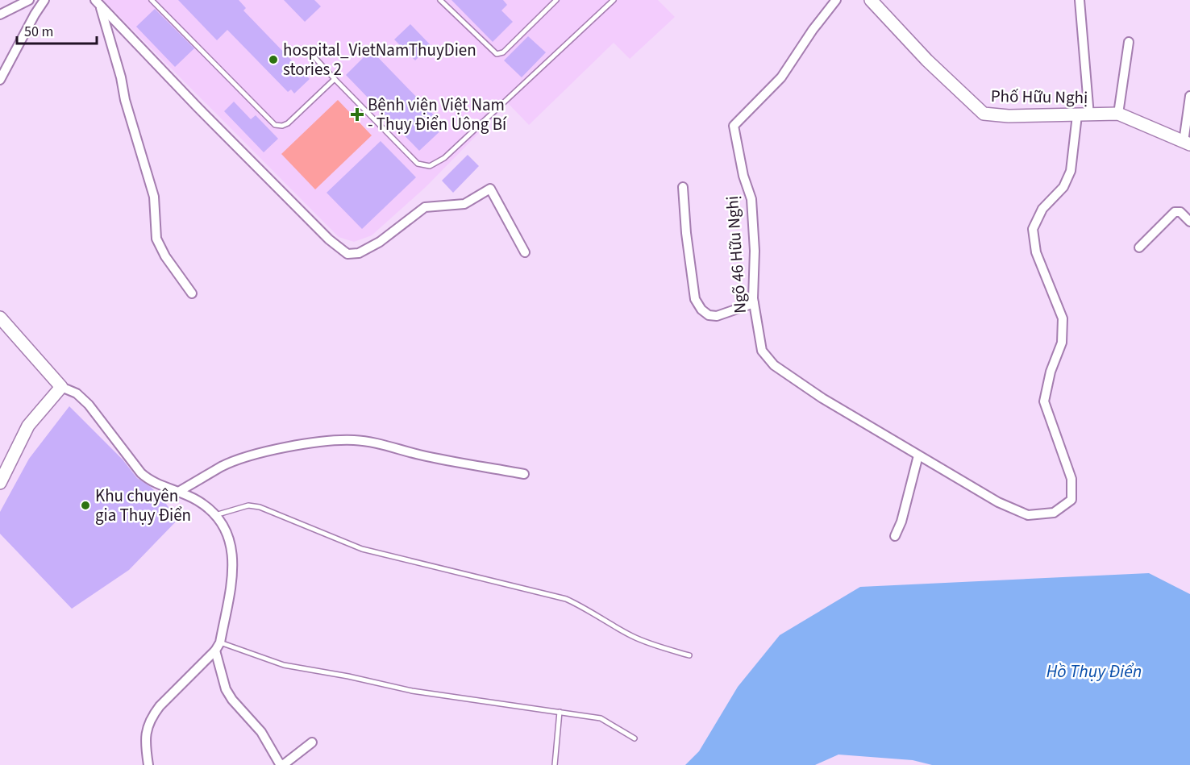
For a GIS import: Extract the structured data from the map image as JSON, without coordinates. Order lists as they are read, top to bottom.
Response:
{
  "streets": {
    "main road": ["Phố Hữu Nghị"],
    "street": ["Ngõ 46 Hữu Nghị"]
  },
  "crossings": [
    ["Phố Hữu Nghị", "Ngõ 46 Hữu Nghị"]
  ],
  "water": ["Hồ Thụy Điển"],
  "places": {
    "other": ["hospital_VietNamThuyDien stories 2", "Khu chuyên gia Thụy Điển"],
    "health": ["Bệnh viện Việt Nam - Thụy Điển Uông Bí"]
  },
  "scale_bar": "50 m"
}
